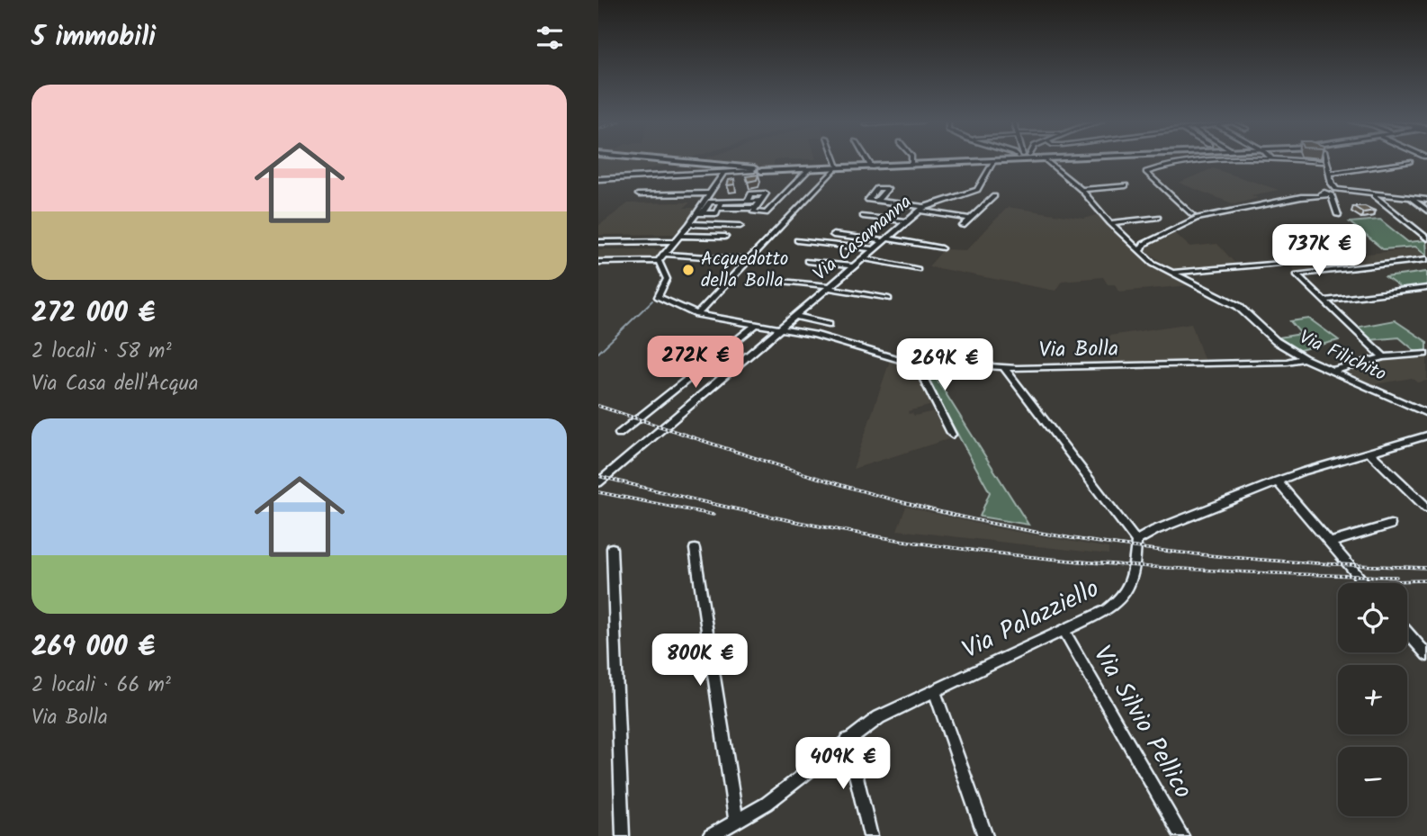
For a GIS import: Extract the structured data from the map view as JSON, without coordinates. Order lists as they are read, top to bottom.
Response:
{
  "streets": {
    "street": [
      "Via Casamanna",
      "Via Bolla",
      "Via Filichito",
      "Via Palazziello",
      "Via Silvio Pellico"
    ]
  },
  "crossings": [
    ["Via Casamanna", "Via Bolla"],
    ["Via Bolla", "Via Filichito"],
    ["Via Palazziello", "Via Silvio Pellico"]
  ],
  "places": ["Acquedotto della Bolla"],
  "page": {
    "heading": "5 immobili",
    "list": [
      {
        "name": "272 000 €",
        "note": "2 locali · 58 m² · Via Casa dell'Acqua"
      },
      {
        "name": "269 000 €",
        "note": "2 locali · 66 m² · Via Bolla"
      }
    ],
    "price": [
      "737K €",
      "272K €",
      "269K €",
      "800K €",
      "409K €"
    ],
    "map_buttons": ["+", "−"]
  }
}
